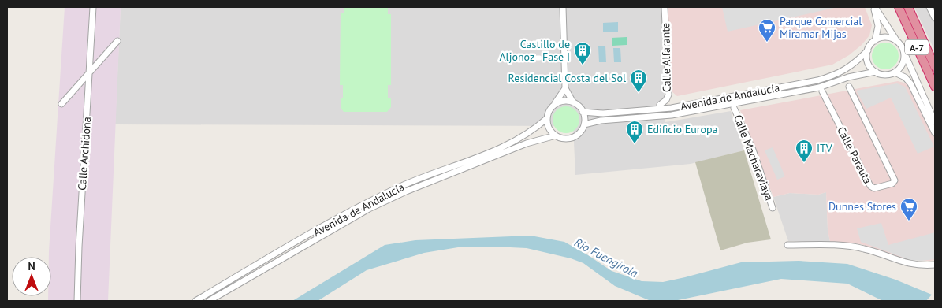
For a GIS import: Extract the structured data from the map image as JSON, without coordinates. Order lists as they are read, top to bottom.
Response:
{
  "streets": {
    "highway": ["A-7"],
    "street": [
      "Calle Alfarante",
      "Avenida de Andalucía",
      "Calle Archidona",
      "Calle Parauta",
      "Calle Macharaviaya"
    ]
  },
  "water": ["Rio Fuengirola"],
  "places": {
    "supermarket": ["Parque Comercial Miramar Mijas", "Dunnes Stores"],
    "building": [
      "Castillo de Aljonoz - Fase I",
      "Residencial Costa del Sol",
      "Edificio Europa",
      "ITV"
    ]
  },
  "north": "top"
}
